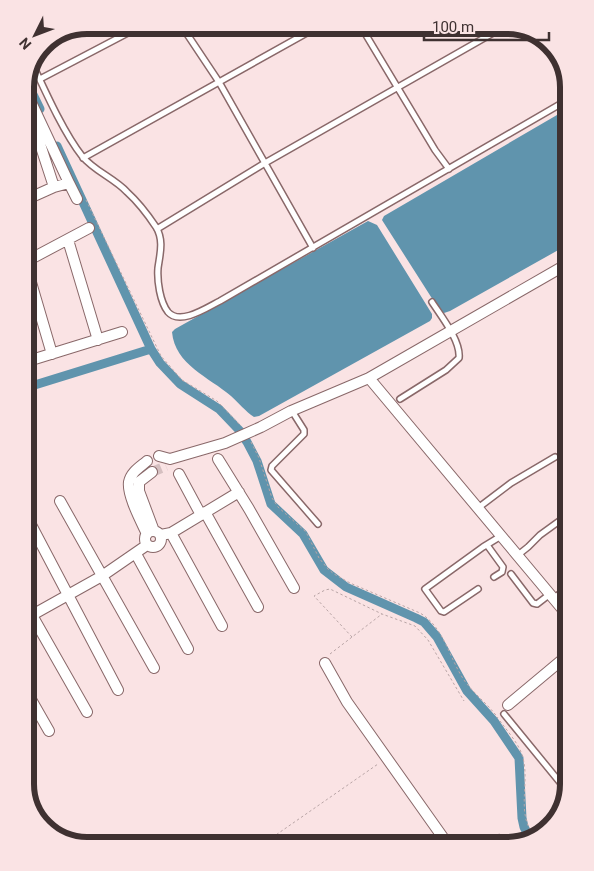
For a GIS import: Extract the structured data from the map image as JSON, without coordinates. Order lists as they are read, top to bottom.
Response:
{
  "scale_bar": "100 m",
  "north": "bottom left"
}
